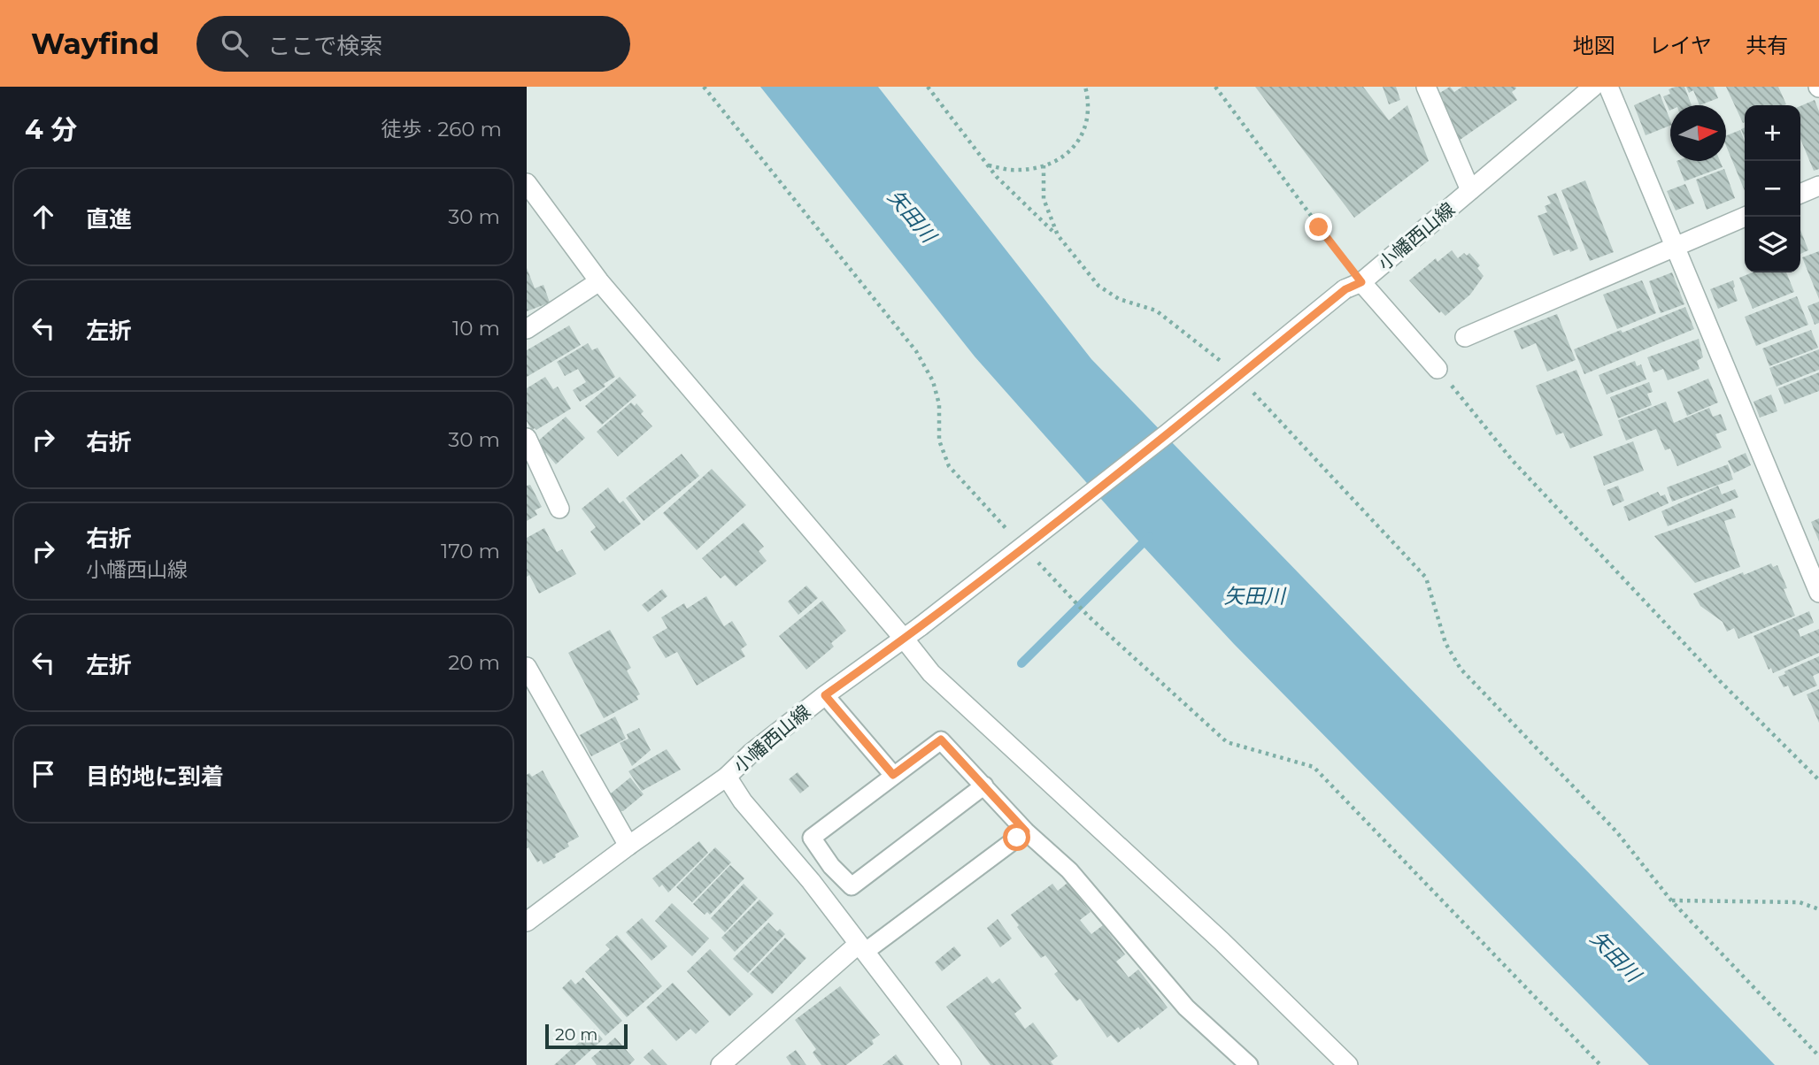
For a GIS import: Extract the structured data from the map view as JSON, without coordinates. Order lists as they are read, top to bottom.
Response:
{
  "streets": {
    "street": ["小幡西山線"]
  },
  "water": ["矢田川"],
  "scale_bar": "20 m",
  "north": "right",
  "page": {
    "header": "Wayfind",
    "search": "ここで検索",
    "nav": ["地図", "レイヤ", "共有"],
    "heading": ["4 分", "徒歩 · 260 m"],
    "map_buttons": ["+", "−"],
    "list": [
      ["直進", "30 m"],
      ["左折", "10 m"],
      ["右折", "30 m"],
      ["右折", "小幡西山線", "170 m"],
      ["左折", "20 m"],
      "目的地に到着"
    ],
    "scale": "20 m"
  }
}
